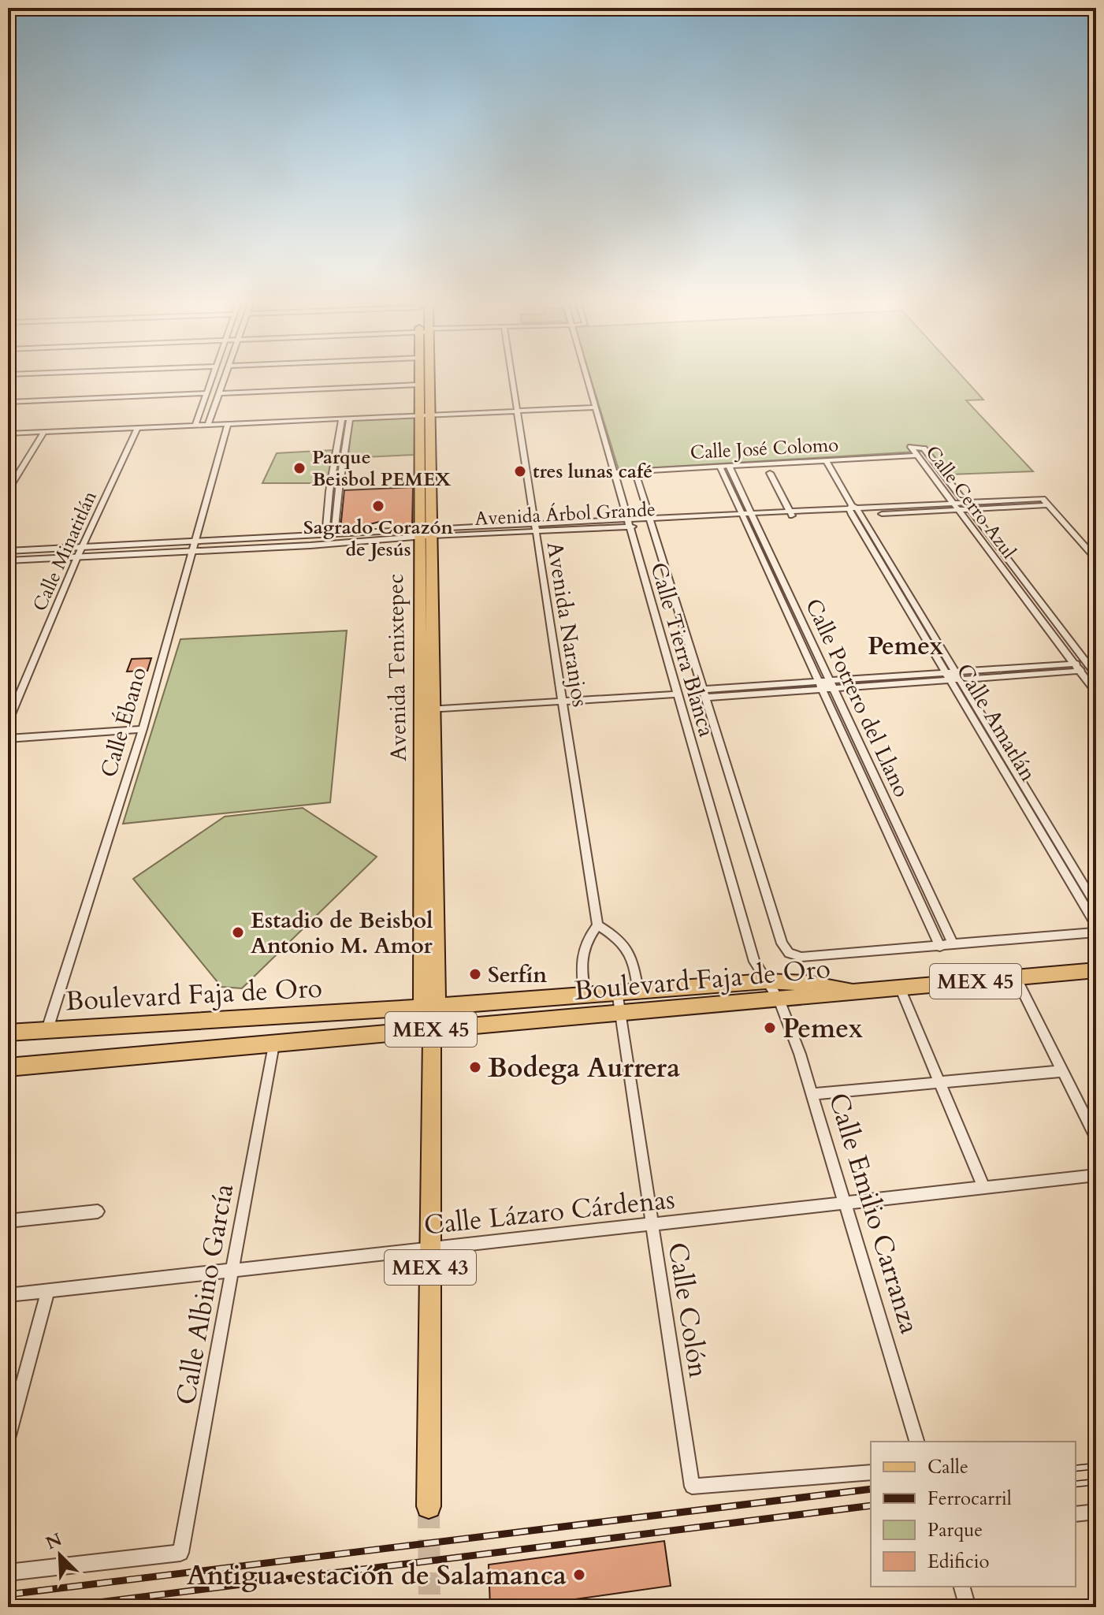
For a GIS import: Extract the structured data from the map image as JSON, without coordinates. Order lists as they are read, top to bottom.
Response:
{
  "streets": {
    "main road": [
      "Avenida Tenixtepec",
      "Boulevard Faja de Oro",
      "MEX 45",
      "MEX 43"
    ],
    "street": [
      "Calle José Colomo",
      "Calle Cerro Azul",
      "Avenida Árbol Grande",
      "Calle Minatitlán",
      "Avenida Naranjos",
      "Calle Tierra Blanca",
      "Calle Potrero del Llano",
      "Calle Ébano",
      "Calle Amatlán",
      "Calle Lázaro Cárdenas",
      "Calle Emilio Carranza",
      "Calle Albino García",
      "Calle Colón"
    ]
  },
  "crossings": [
    ["Calle José Colomo", "Calle Cerro Azul"],
    ["Calle José Colomo", "Calle Tierra Blanca"],
    ["Calle José Colomo", "Calle Potrero del Llano"],
    ["Calle José Colomo", "Calle Amatlán"],
    ["Calle Cerro Azul", "Avenida Árbol Grande"],
    ["Avenida Árbol Grande", "Calle Minatitlán"],
    ["Avenida Árbol Grande", "Avenida Naranjos"],
    ["Avenida Árbol Grande", "Calle Tierra Blanca"],
    ["Avenida Árbol Grande", "Avenida Tenixtepec"],
    ["Avenida Árbol Grande", "Calle Potrero del Llano"],
    ["Avenida Árbol Grande", "Calle Ébano"],
    ["Avenida Árbol Grande", "Calle Amatlán"],
    ["Calle Tierra Blanca", "Boulevard Faja de Oro"],
    ["Calle Tierra Blanca", "Calle Emilio Carranza"],
    ["Avenida Tenixtepec", "Boulevard Faja de Oro"],
    ["Avenida Tenixtepec", "MEX 43"],
    ["Calle Ébano", "Boulevard Faja de Oro"],
    ["Boulevard Faja de Oro", "MEX 45"],
    ["Boulevard Faja de Oro", "Calle Emilio Carranza"],
    ["Boulevard Faja de Oro", "MEX 43"],
    ["Boulevard Faja de Oro", "Calle Albino García"],
    ["Boulevard Faja de Oro", "Calle Colón"],
    ["Calle Lázaro Cárdenas", "Calle Emilio Carranza"],
    ["Calle Lázaro Cárdenas", "MEX 43"],
    ["Calle Lázaro Cárdenas", "Calle Albino García"],
    ["Calle Lázaro Cárdenas", "Calle Colón"]
  ],
  "districts": ["Pemex"],
  "places": [
    "Parque Beisbol PEMEX",
    "tres lunas café",
    "Sagrado Corazón de Jesús",
    "Estadio de Beisbol Antonio M. Amor",
    "Serfín",
    "Pemex",
    "Bodega Aurrera",
    "Antigua estación de Salamanca"
  ],
  "legend": [
    "Calle",
    "Ferrocarril",
    "Parque",
    "Edificio"
  ],
  "north": "top left"
}
